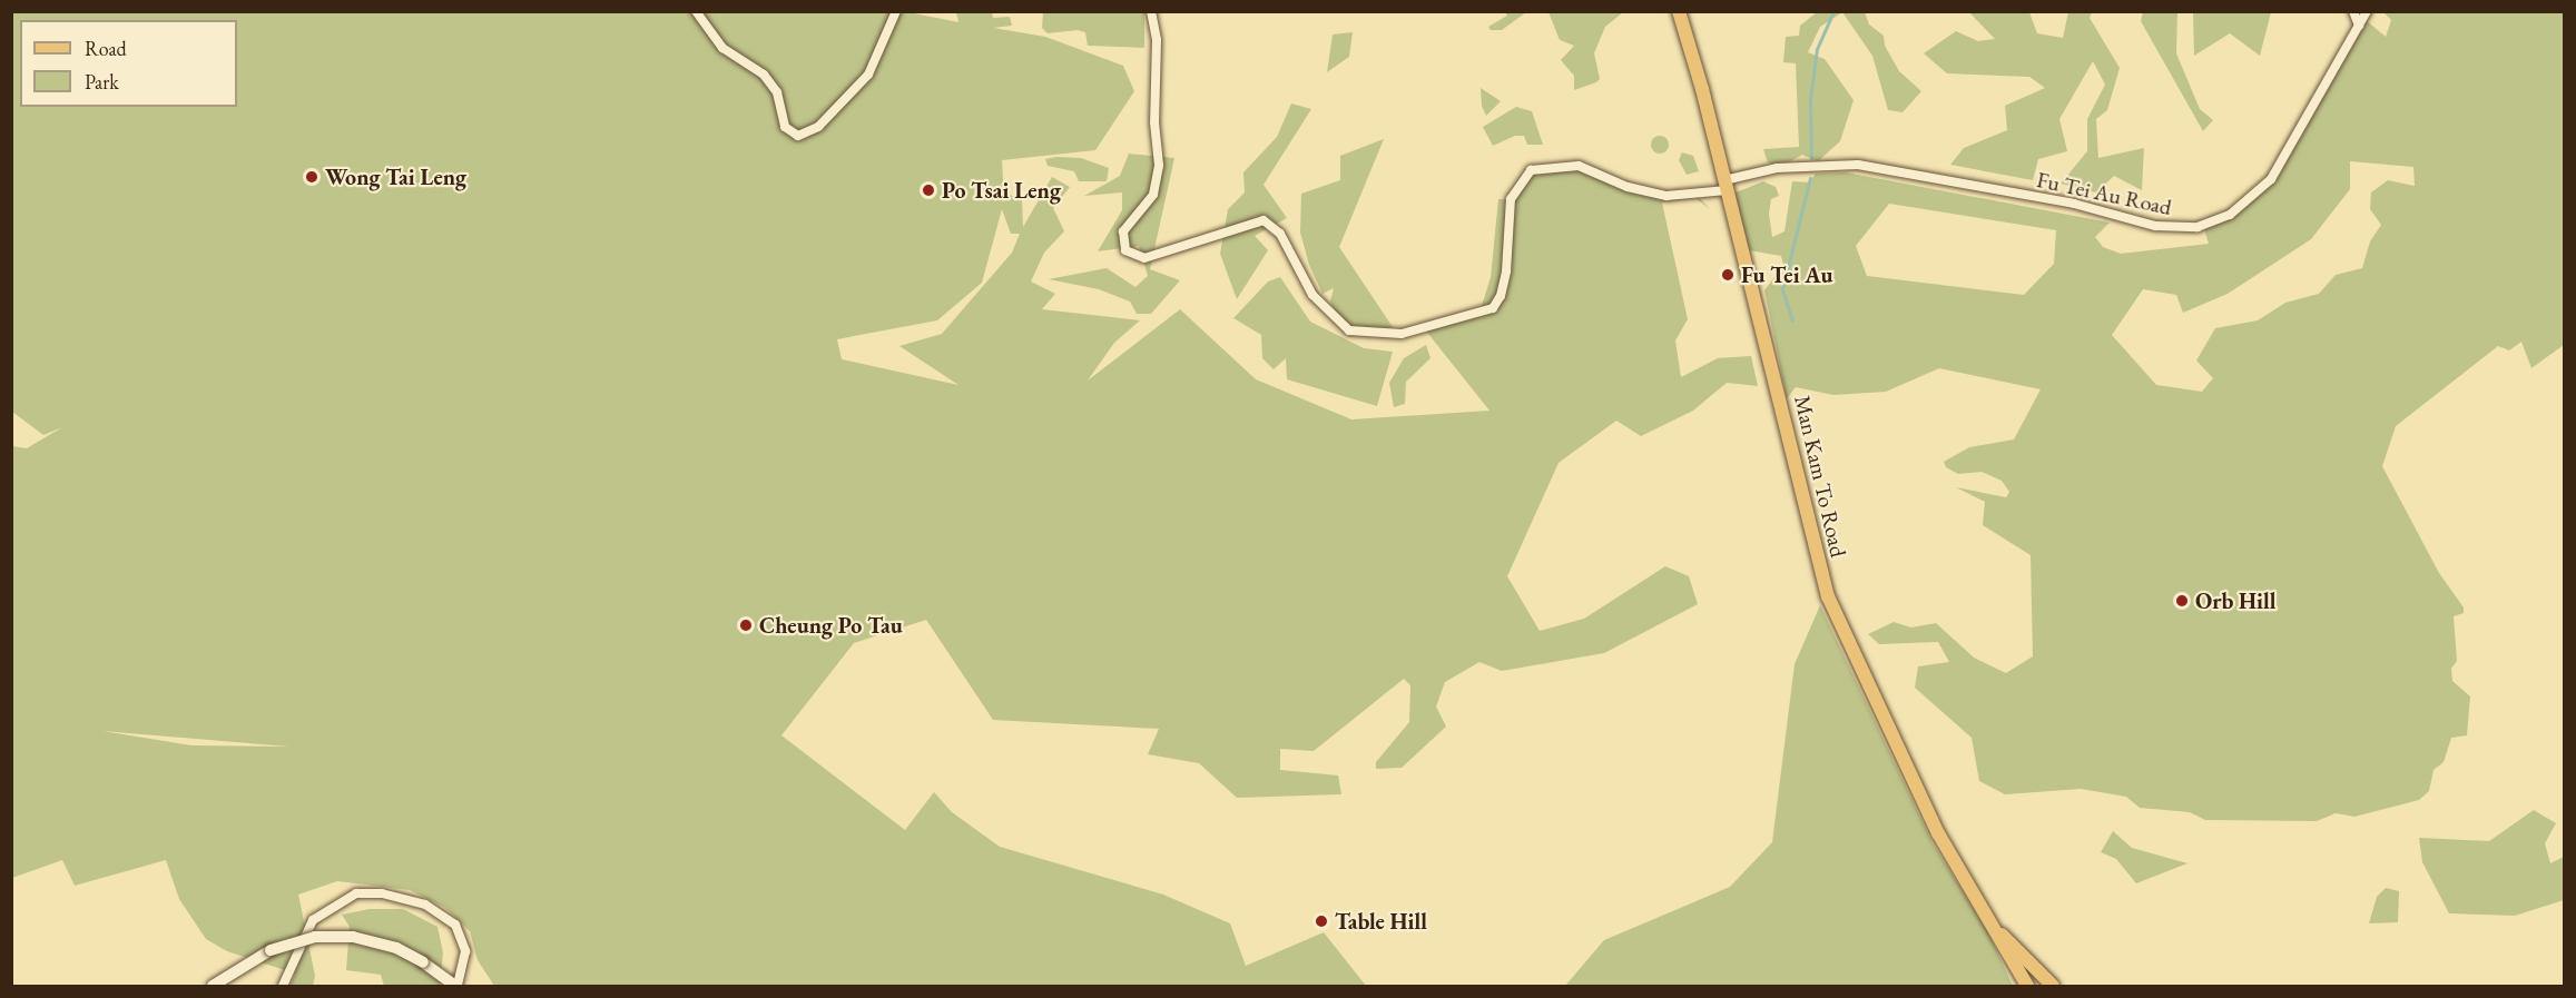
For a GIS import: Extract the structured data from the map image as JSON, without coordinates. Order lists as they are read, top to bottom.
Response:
{
  "streets": {
    "main road": ["Man Kam To Road"],
    "street": ["Fu Tei Au Road"]
  },
  "crossings": [
    ["Fu Tei Au Road", "Man Kam To Road"]
  ],
  "places": [
    "Wong Tai Leng",
    "Po Tsai Leng",
    "Fu Tei Au",
    "Orb Hill",
    "Cheung Po Tau",
    "Table Hill"
  ],
  "legend": ["Road", "Park"]
}
